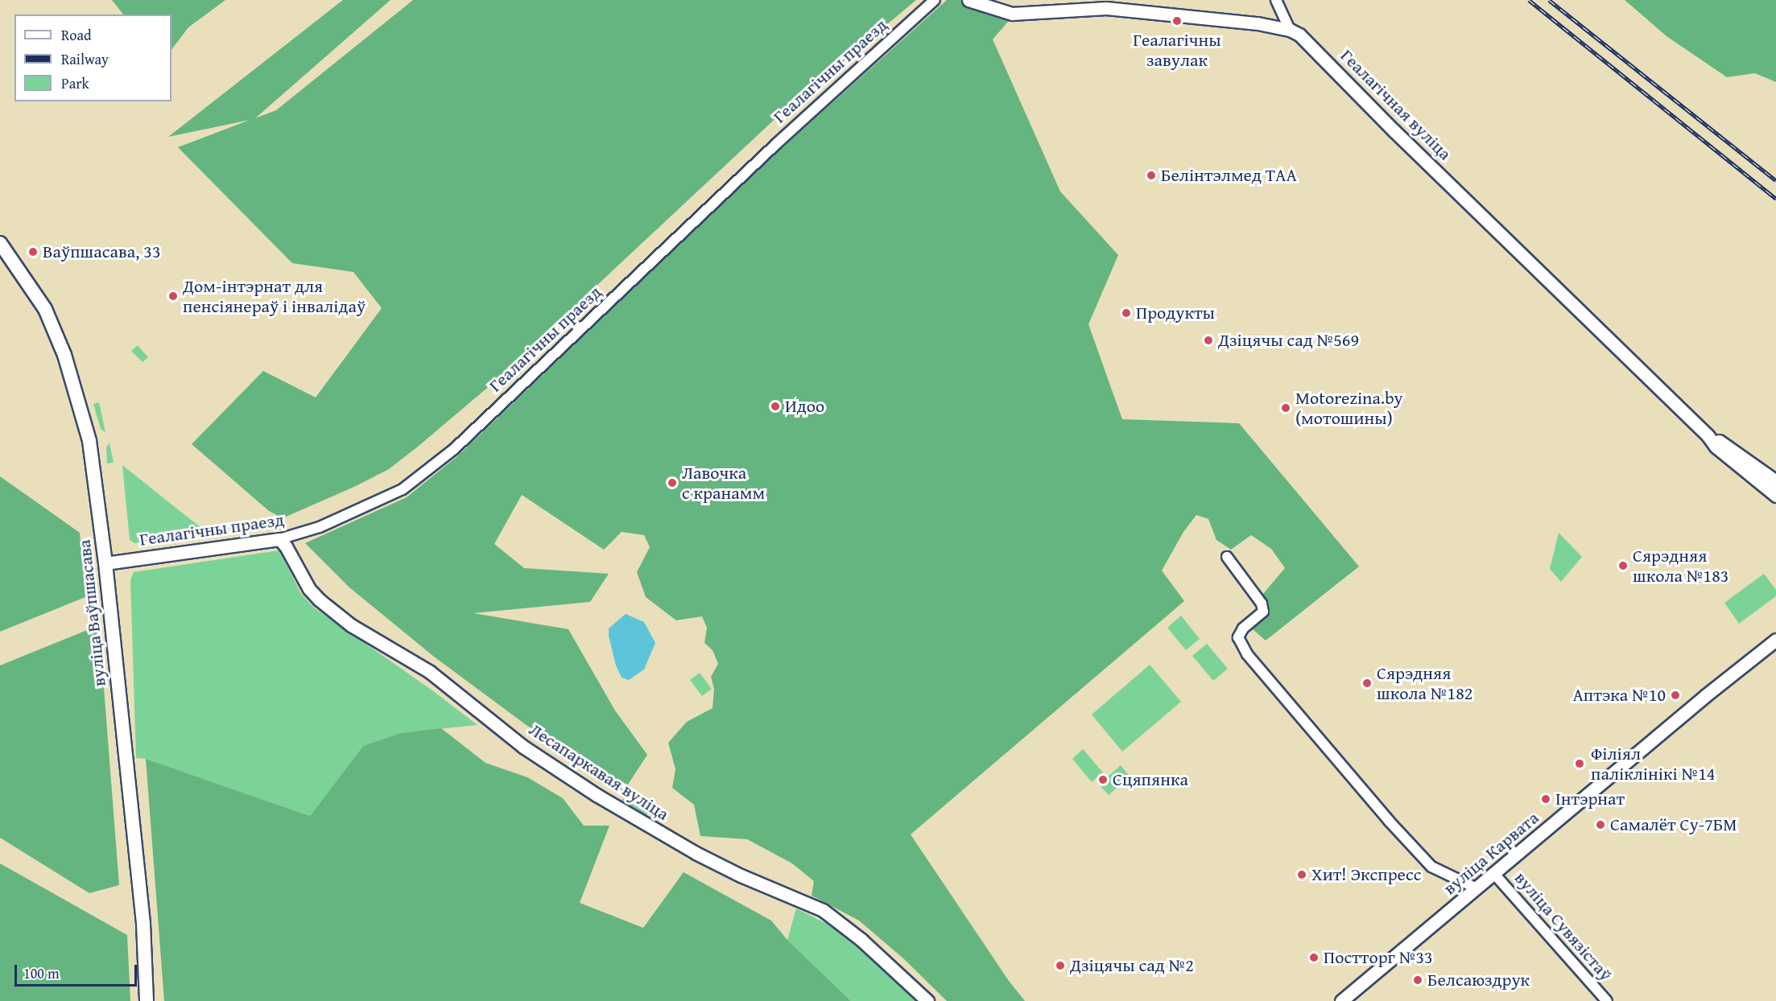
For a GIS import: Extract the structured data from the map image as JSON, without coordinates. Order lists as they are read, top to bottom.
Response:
{
  "streets": {
    "main road": ["вуліца Ваўпшасава"],
    "street": [
      "Геалагічны праезд",
      "Геалагічная вуліца",
      "Лесапаркавая вуліца",
      "вуліца Карвата",
      "вуліца Сувязістаў"
    ]
  },
  "crossings": [
    ["Геалагічны праезд", "вуліца Ваўпшасава"],
    ["Геалагічны праезд", "Лесапаркавая вуліца"],
    ["вуліца Карвата", "вуліца Сувязістаў"]
  ],
  "places": [
    "Геалагічны завулак",
    "Белінтэлмед ТАА",
    "Ваўпшасава, 33",
    "Дом-інтэрнат для пенсіянераў і інвалідаў",
    "Продукты",
    "Дзіцячы сад №569",
    "Идоо",
    "Motorezina.by (мотошины)",
    "Лавочка с кранамм",
    "Сярэдняя школа №183",
    "Сярэдняя школа №182",
    "Аптэка №10",
    "Філіял паліклінікі №14",
    "Сцяпянка",
    "Інтэрнат",
    "Самалёт Су-7БМ",
    "Хит! Экспресс",
    "Постторг №33",
    "Дзіцячы сад №2",
    "Белсаюздрук"
  ],
  "legend": ["Road", "Railway", "Park"],
  "scale_bar": "100 m"
}
